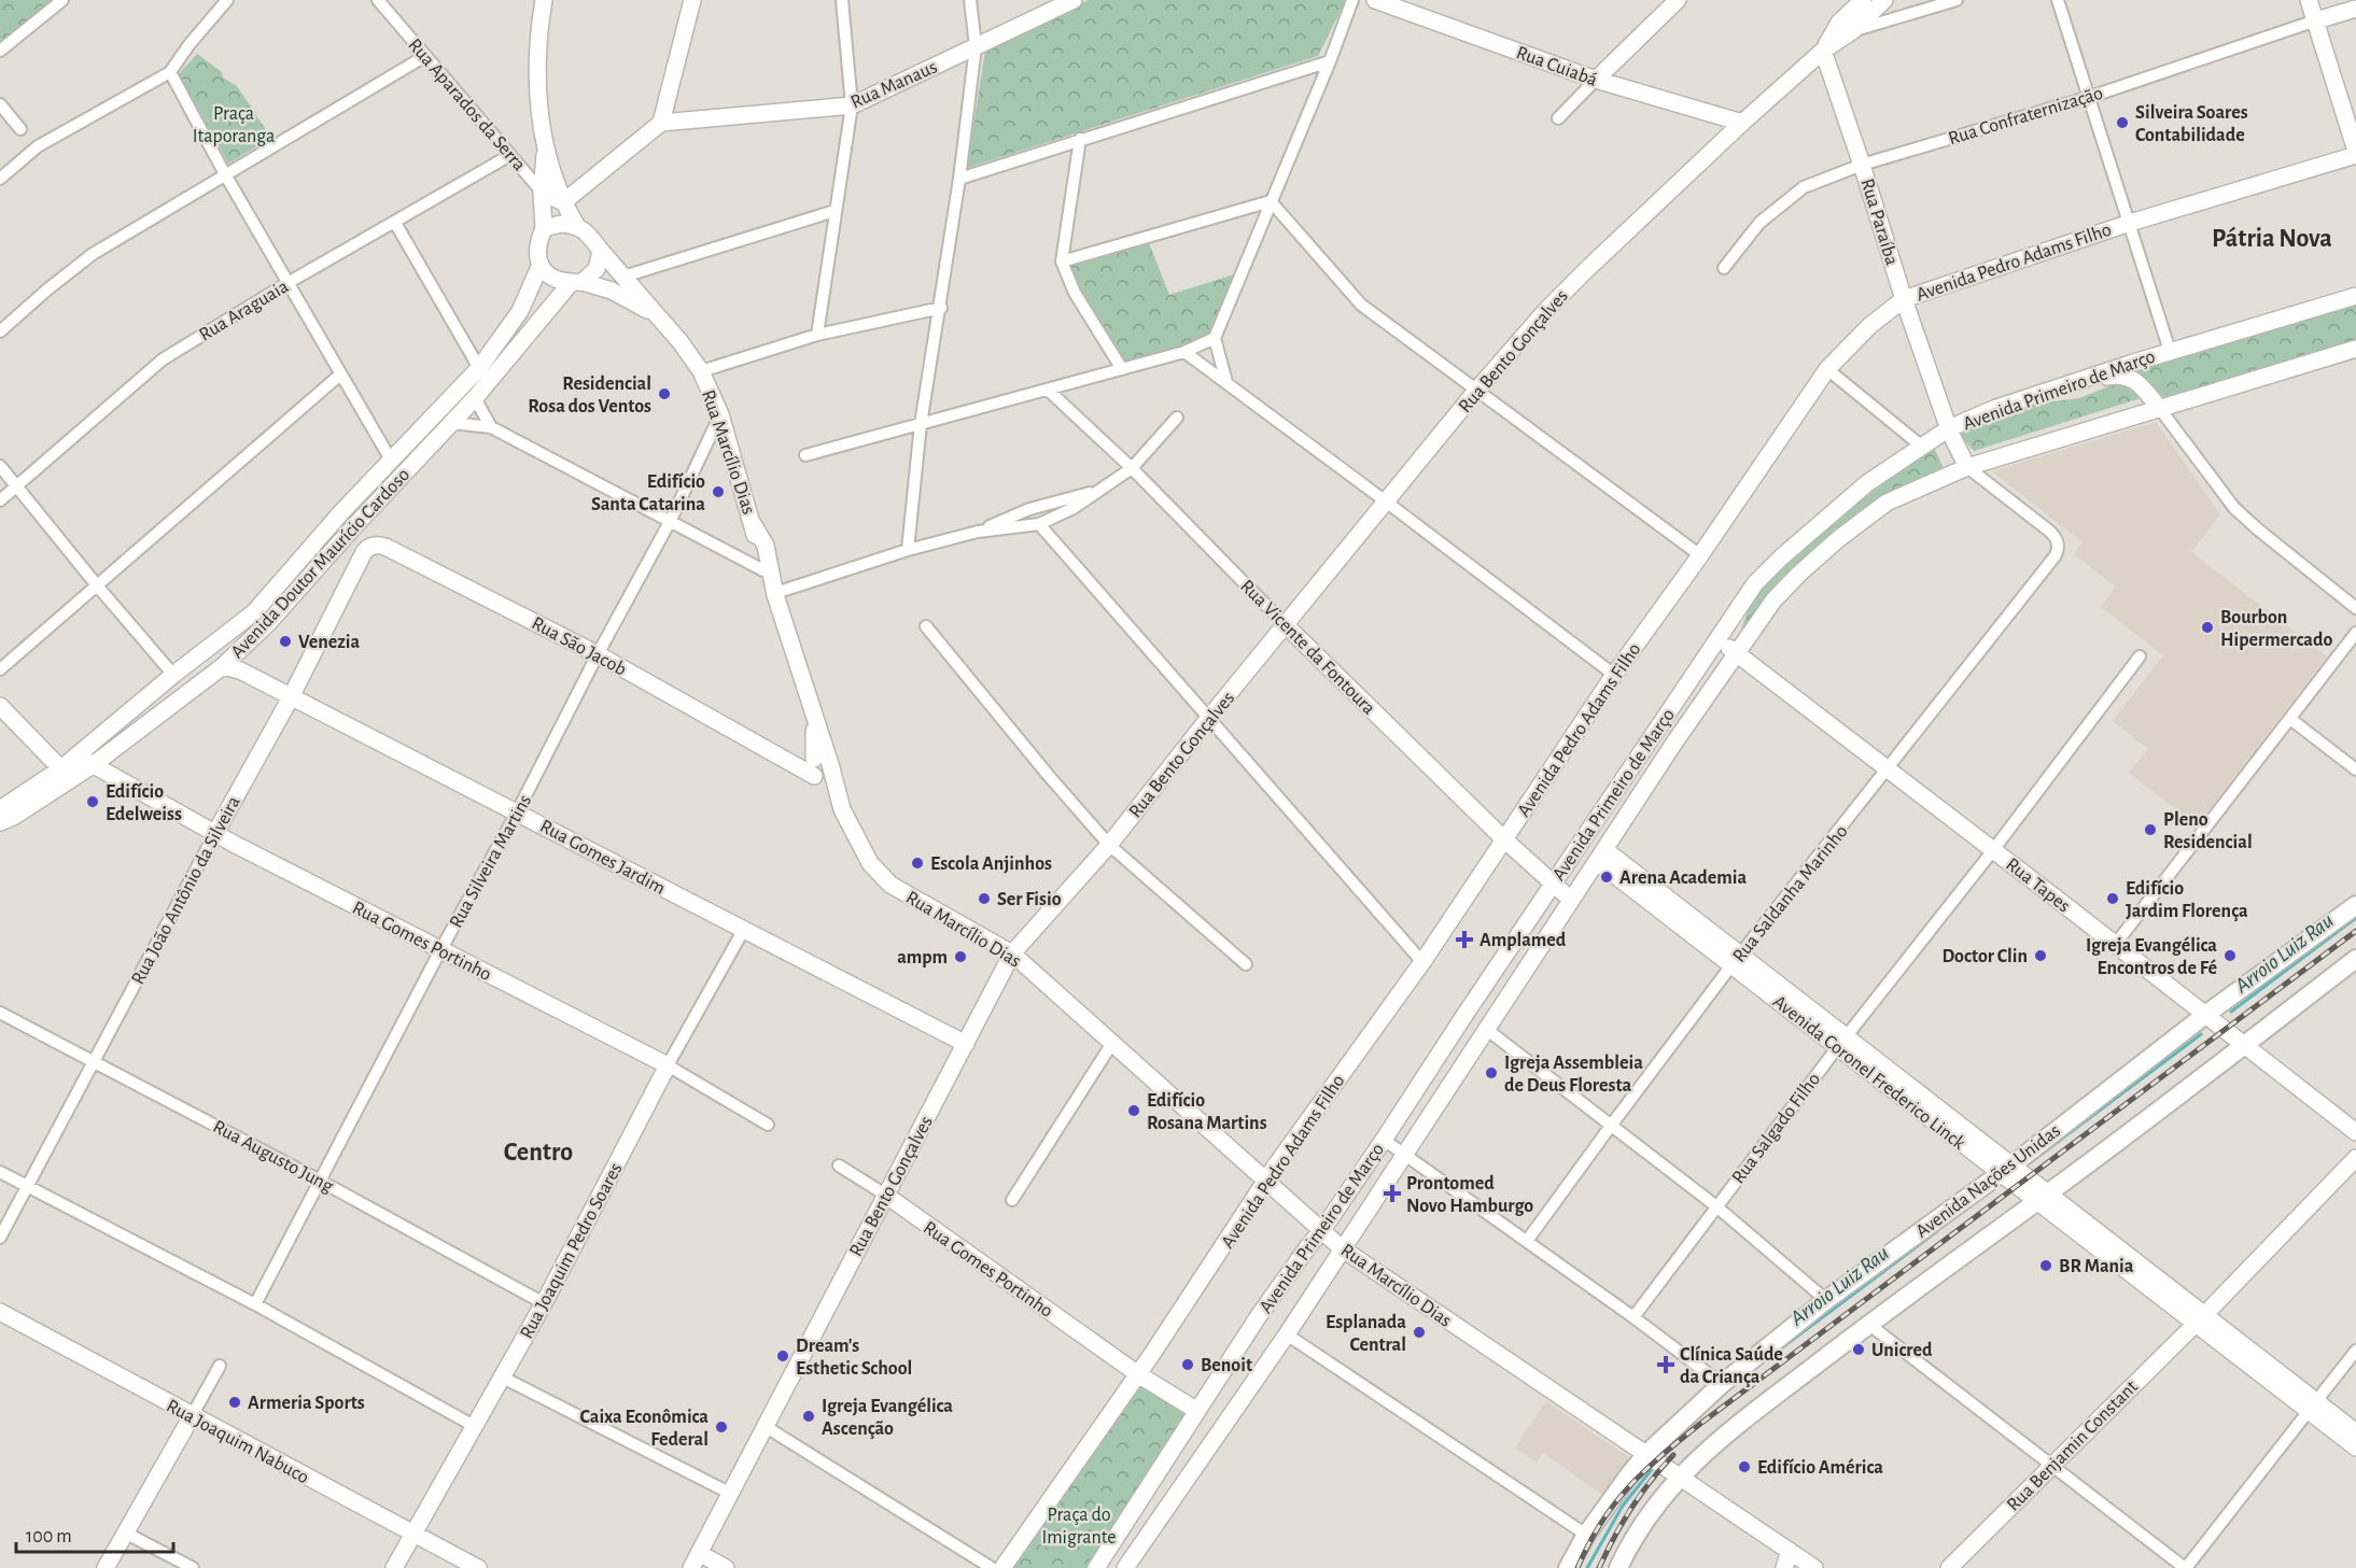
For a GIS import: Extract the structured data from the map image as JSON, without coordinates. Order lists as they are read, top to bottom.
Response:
{
  "streets": {
    "main road": [
      "Rua Cuiabá",
      "Rua Manaus",
      "Rua Aparados da Serra",
      "Rua Confraternização",
      "Rua Paraíba",
      "Avenida Pedro Adams Filho",
      "Rua Bento Gonçalves",
      "Avenida Primeiro de Março",
      "Rua Marcílio Dias",
      "Avenida Doutor Maurício Cardoso",
      "Rua São Jacob",
      "Rua Vicente da Fontoura",
      "Rua Gomes Jardim",
      "Rua Tapes",
      "Rua João Antônio da Silveira",
      "Rua Gomes Portinho",
      "Avenida Coronel Frederico Linck",
      "Avenida Nações Unidas",
      "Rua Joaquim Pedro Soares",
      "Rua Joaquim Nabuco",
      "Rua Benjamin Constant"
    ],
    "street": [
      "Rua Araguaia",
      "Rua Silveira Martins",
      "Rua Saldanha Marinho",
      "Rua Salgado Filho",
      "Rua Augusto Jung"
    ]
  },
  "crossings": [
    ["Rua Cuiabá", "Rua Bento Gonçalves"],
    ["Rua Aparados da Serra", "Rua Araguaia"],
    ["Rua Confraternização", "Rua Paraíba"],
    ["Rua Paraíba", "Avenida Pedro Adams Filho"],
    ["Rua Paraíba", "Rua Bento Gonçalves"],
    ["Rua Paraíba", "Avenida Primeiro de Março"],
    ["Rua Paraíba", "Rua Saldanha Marinho"],
    ["Avenida Pedro Adams Filho", "Rua Marcílio Dias"],
    ["Avenida Pedro Adams Filho", "Rua Vicente da Fontoura"],
    ["Avenida Pedro Adams Filho", "Rua Gomes Portinho"],
    ["Rua Bento Gonçalves", "Rua Marcílio Dias"],
    ["Rua Bento Gonçalves", "Rua Vicente da Fontoura"],
    ["Rua Bento Gonçalves", "Rua Gomes Jardim"],
    ["Rua Bento Gonçalves", "Rua Gomes Portinho"],
    ["Avenida Primeiro de Março", "Rua Marcílio Dias"],
    ["Avenida Primeiro de Março", "Rua Vicente da Fontoura"],
    ["Avenida Primeiro de Março", "Rua Tapes"],
    ["Avenida Primeiro de Março", "Rua Saldanha Marinho"],
    ["Avenida Primeiro de Março", "Rua Gomes Portinho"],
    ["Avenida Primeiro de Março", "Avenida Coronel Frederico Linck"],
    ["Rua Marcílio Dias", "Avenida Doutor Maurício Cardoso"],
    ["Rua Marcílio Dias", "Rua São Jacob"],
    ["Rua Marcílio Dias", "Rua Silveira Martins"],
    ["Rua Marcílio Dias", "Avenida Nações Unidas"],
    ["Avenida Doutor Maurício Cardoso", "Rua Gomes Jardim"],
    ["Avenida Doutor Maurício Cardoso", "Rua Gomes Portinho"],
    ["Rua São Jacob", "Rua Silveira Martins"],
    ["Rua São Jacob", "Rua João Antônio da Silveira"],
    ["Rua Gomes Jardim", "Rua Silveira Martins"],
    ["Rua Gomes Jardim", "Rua João Antônio da Silveira"],
    ["Rua Gomes Jardim", "Rua Joaquim Pedro Soares"],
    ["Rua Silveira Martins", "Rua Gomes Portinho"],
    ["Rua Silveira Martins", "Rua Augusto Jung"],
    ["Rua Tapes", "Rua Saldanha Marinho"],
    ["Rua Tapes", "Rua Salgado Filho"],
    ["Rua Tapes", "Avenida Nações Unidas"],
    ["Rua João Antônio da Silveira", "Rua Gomes Portinho"],
    ["Rua João Antônio da Silveira", "Rua Augusto Jung"],
    ["Rua Saldanha Marinho", "Avenida Coronel Frederico Linck"],
    ["Rua Gomes Portinho", "Rua Joaquim Pedro Soares"],
    ["Avenida Coronel Frederico Linck", "Rua Salgado Filho"],
    ["Avenida Coronel Frederico Linck", "Avenida Nações Unidas"],
    ["Avenida Coronel Frederico Linck", "Rua Benjamin Constant"],
    ["Rua Augusto Jung", "Rua Joaquim Pedro Soares"],
    ["Rua Joaquim Pedro Soares", "Rua Joaquim Nabuco"]
  ],
  "districts": ["Pátria Nova", "Centro"],
  "water": ["Arroio Luiz Rau"],
  "parks": ["Praça Itaporanga", "Praça do Imigrante"],
  "places": {
    "other": [
      "Silveira Soares Contabilidade",
      "Residencial Rosa dos Ventos",
      "Edifício Santa Catarina",
      "Bourbon Hipermercado",
      "Venezia",
      "Edifício Edelweiss",
      "Pleno Residencial",
      "Escola Anjinhos",
      "Arena Academia",
      "Ser Fisio",
      "Edifício Jardim Florença",
      "Doctor Clin",
      "Igreja Evangélica Encontros de Fé",
      "ampm",
      "Igreja Assembleia de Deus Floresta",
      "Edifício Rosana Martins",
      "BR Mania",
      "Esplanada Central",
      "Unicred",
      "Dream's Esthetic School",
      "Benoit",
      "Armeria Sports",
      "Igreja Evangélica Ascenção",
      "Caixa Econômica Federal",
      "Edifício América"
    ],
    "health": ["Amplamed", "Prontomed Novo Hamburgo", "Clínica Saúde da Criança"]
  },
  "scale_bar": "100 m"
}
